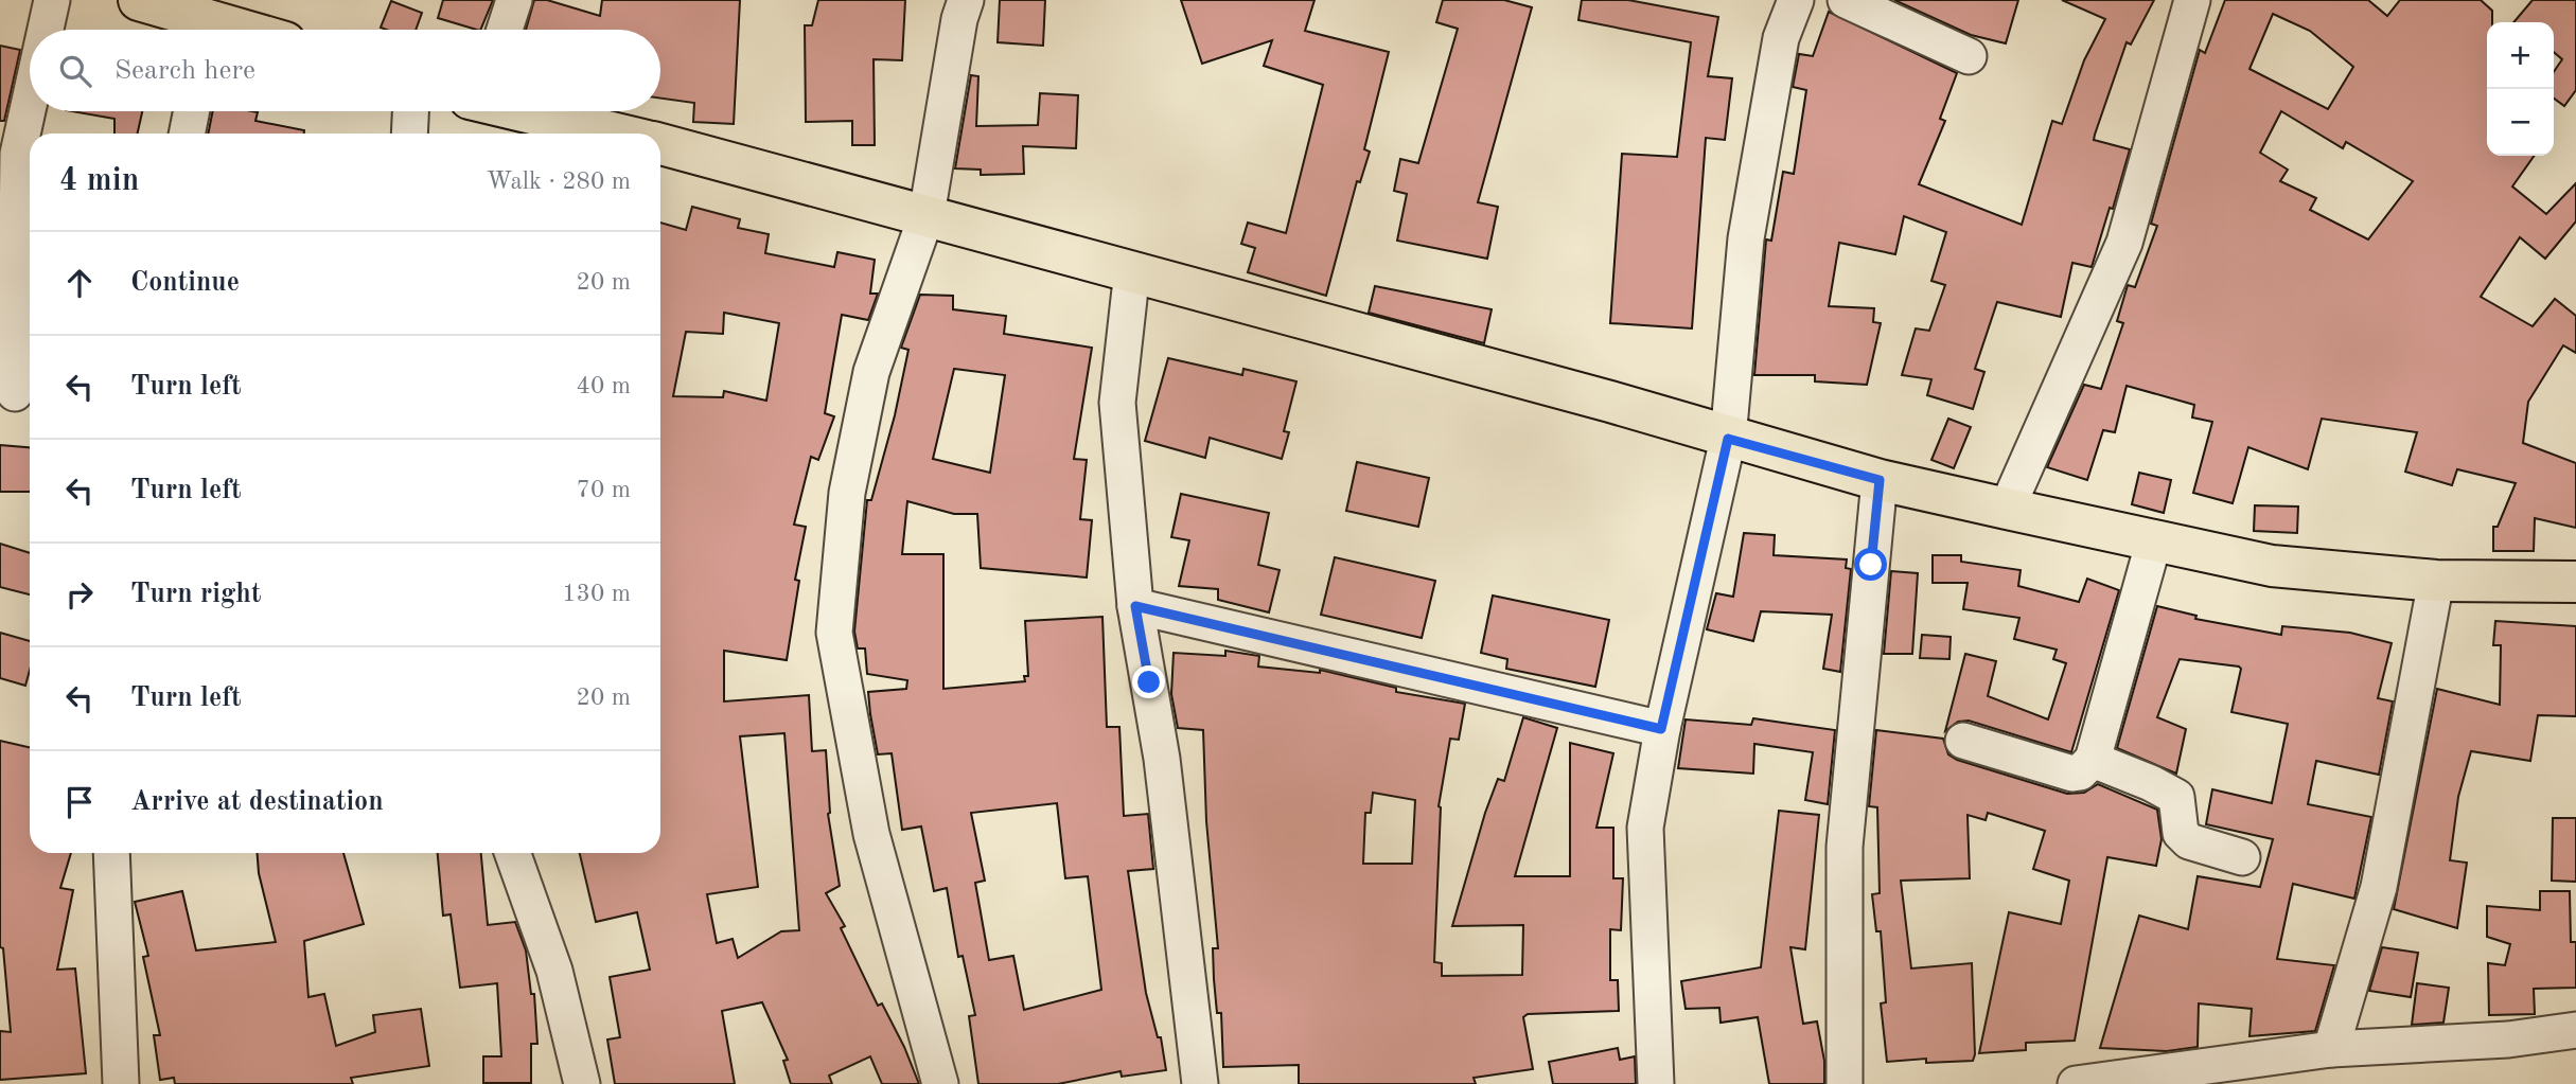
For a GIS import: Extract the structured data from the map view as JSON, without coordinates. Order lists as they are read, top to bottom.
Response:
{
  "page": {
    "map_buttons": ["+", "−"],
    "search": "Search here",
    "heading": ["4 min", "Walk · 280 m"],
    "list": [
      ["Continue", "20 m"],
      ["Turn left", "40 m"],
      ["Turn left", "70 m"],
      ["Turn right", "130 m"],
      ["Turn left", "20 m"],
      "Arrive at destination"
    ]
  }
}
